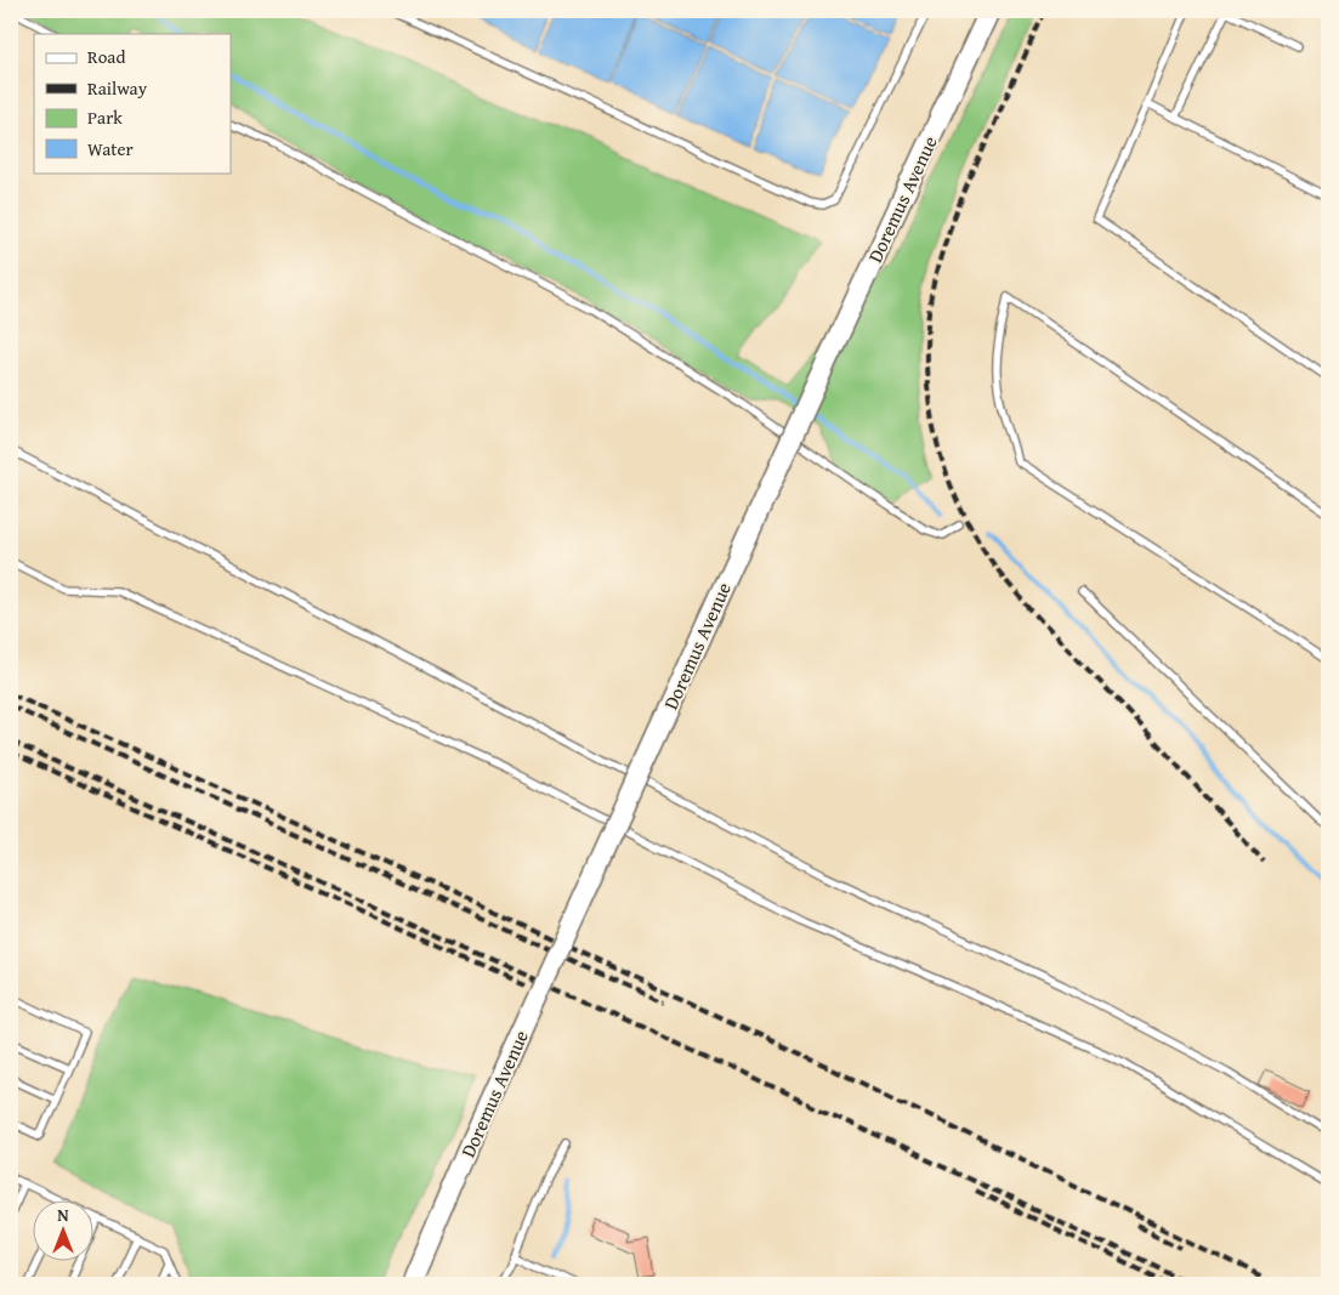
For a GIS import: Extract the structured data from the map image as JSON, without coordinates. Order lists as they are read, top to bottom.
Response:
{
  "streets": {
    "main road": ["Doremus Avenue"]
  },
  "legend": [
    "Road",
    "Railway",
    "Park",
    "Water"
  ],
  "north": "top"
}
